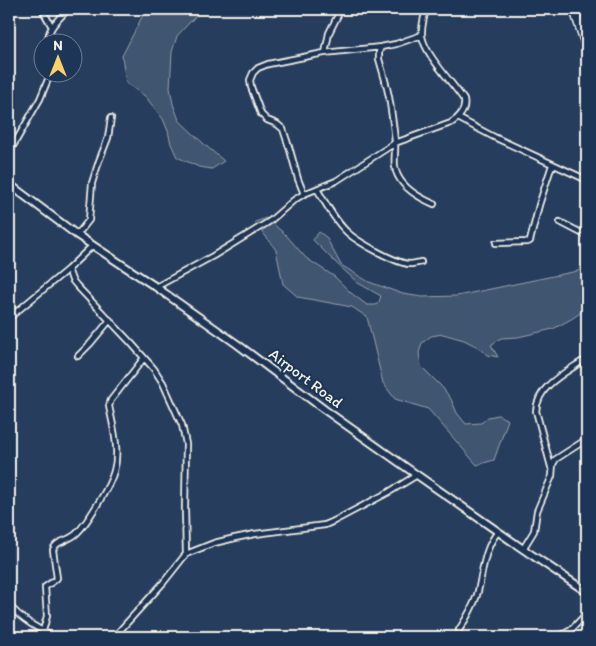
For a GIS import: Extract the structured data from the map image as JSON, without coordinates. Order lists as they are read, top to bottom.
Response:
{
  "streets": {
    "main road": ["Airport Road"]
  },
  "north": "top"
}
